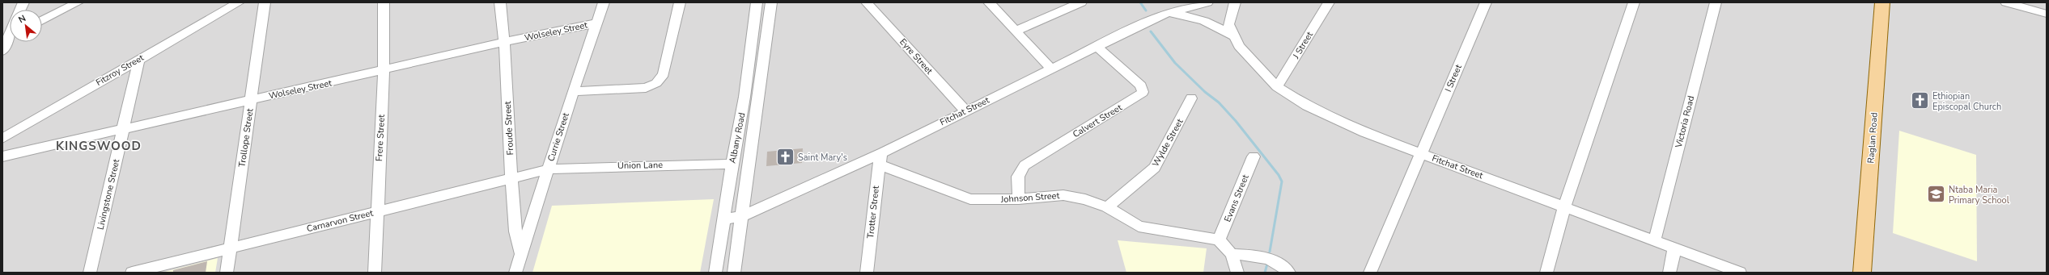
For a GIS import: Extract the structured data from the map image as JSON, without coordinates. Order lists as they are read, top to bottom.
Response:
{
  "streets": {
    "main road": ["Raglan Road"],
    "street": [
      "Wolseley Street",
      "J Street",
      "Eyre Street",
      "Fitzroy Street",
      "I Street",
      "Fitchat Street",
      "Calvert Street",
      "Victoria Road",
      "Froude Street",
      "Currie Street",
      "Trollope Street",
      "Frere Street",
      "Albany Road",
      "Wylde Street",
      "Union Lane",
      "Livingstone Street",
      "Johnson Street",
      "Evans Street",
      "Trotter Street",
      "Carnarvon Street"
    ]
  },
  "crossings": [
    ["Wolseley Street", "Froude Street"],
    ["Wolseley Street", "Currie Street"],
    ["Wolseley Street", "Trollope Street"],
    ["Wolseley Street", "Frere Street"],
    ["Wolseley Street", "Livingstone Street"],
    ["J Street", "Fitchat Street"],
    ["Eyre Street", "Fitchat Street"],
    ["Fitzroy Street", "Livingstone Street"],
    ["I Street", "Fitchat Street"],
    ["Fitchat Street", "Calvert Street"],
    ["Fitchat Street", "Victoria Road"],
    ["Fitchat Street", "Albany Road"],
    ["Fitchat Street", "Trotter Street"],
    ["Calvert Street", "Johnson Street"],
    ["Froude Street", "Currie Street"],
    ["Froude Street", "Carnarvon Street"],
    ["Currie Street", "Union Lane"],
    ["Currie Street", "Carnarvon Street"],
    ["Trollope Street", "Carnarvon Street"],
    ["Frere Street", "Carnarvon Street"],
    ["Albany Road", "Union Lane"],
    ["Wylde Street", "Johnson Street"],
    ["Union Lane", "Carnarvon Street"],
    ["Johnson Street", "Evans Street"],
    ["Johnson Street", "Trotter Street"]
  ],
  "districts": ["KINGSWOOD"],
  "places": {
    "church": ["Ethiopian Episcopal Church", "Saint Mary's"],
    "school or university": ["Ntaba Maria Primary School"]
  },
  "north": "top left"
}
